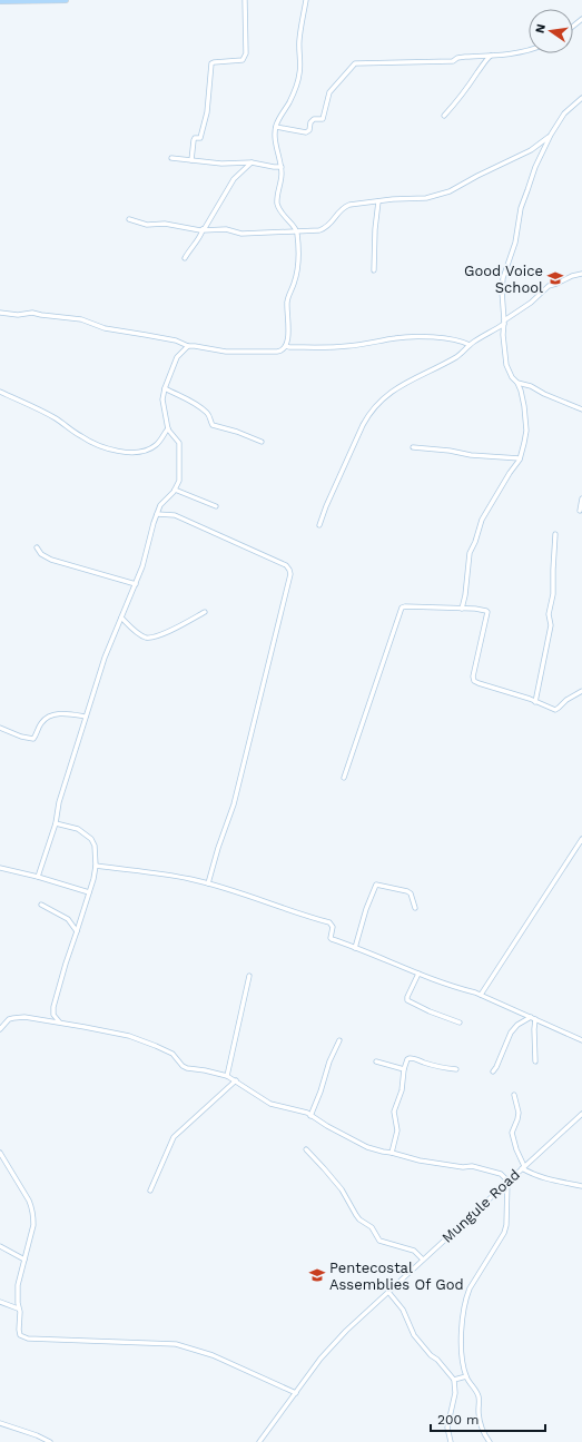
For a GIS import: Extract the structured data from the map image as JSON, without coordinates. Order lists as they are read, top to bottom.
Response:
{
  "streets": {
    "street": ["Mungule Road"]
  },
  "places": {
    "school or university": ["Good Voice School", "Pentecostal Assemblies Of God"]
  },
  "scale_bar": "200 m",
  "north": "left"
}
